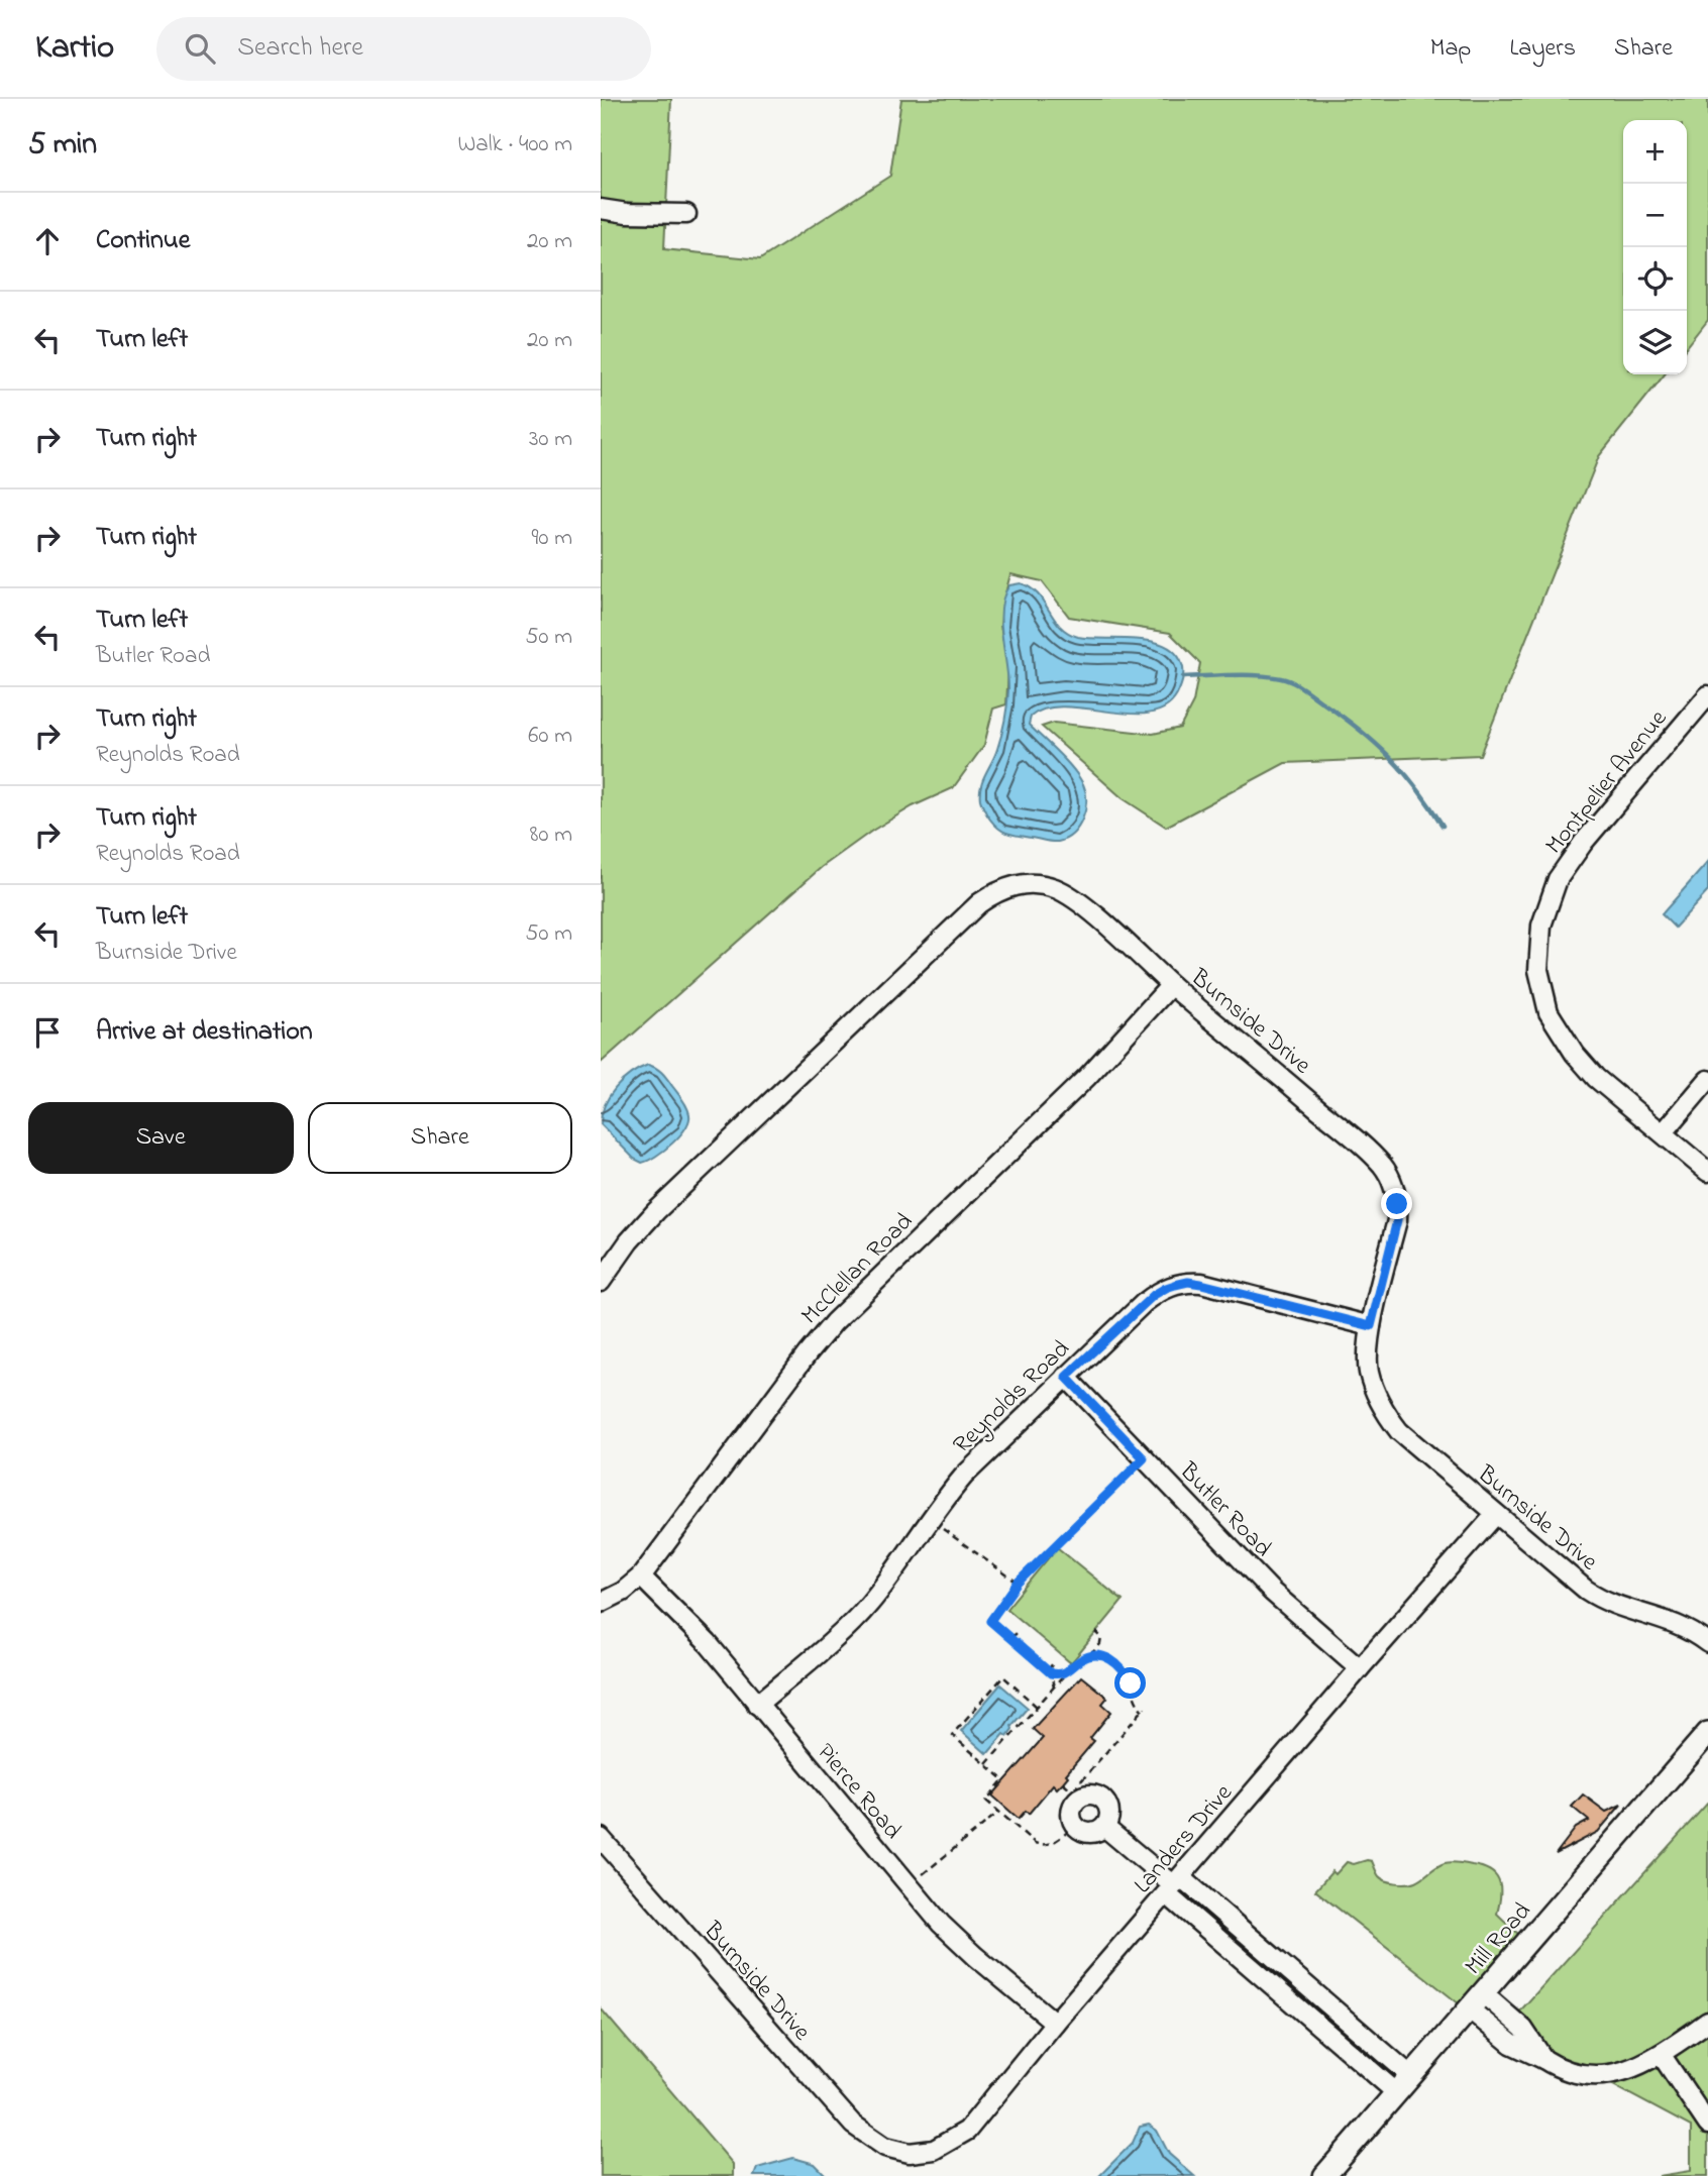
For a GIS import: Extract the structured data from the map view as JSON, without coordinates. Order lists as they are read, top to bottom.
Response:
{
  "streets": {
    "street": [
      "Montpelier Avenue",
      "Burnside Drive",
      "McClellan Road",
      "Reynolds Road",
      "Butler Road",
      "Pierce Road",
      "Landers Drive",
      "Mill Road"
    ]
  },
  "crossings": [
    ["Burnside Drive", "McClellan Road"],
    ["Burnside Drive", "Reynolds Road"],
    ["Burnside Drive", "Landers Drive"],
    ["McClellan Road", "Pierce Road"],
    ["Reynolds Road", "Butler Road"],
    ["Reynolds Road", "Pierce Road"],
    ["Butler Road", "Landers Drive"],
    ["Pierce Road", "Landers Drive"]
  ],
  "page": {
    "header": "Kartio",
    "search": "Search here",
    "nav": ["Map", "Layers", "Share"],
    "heading": ["5 min", "Walk · 400 m"],
    "map_buttons": ["+", "−"],
    "list": [
      ["Continue", "20 m"],
      ["Turn left", "20 m"],
      ["Turn right", "30 m"],
      ["Turn right", "90 m"],
      ["Turn left", "Butler Road", "50 m"],
      ["Turn right", "Reynolds Road", "60 m"],
      ["Turn right", "Reynolds Road", "80 m"],
      ["Turn left", "Burnside Drive", "50 m"],
      "Arrive at destination"
    ],
    "buttons": ["Save", "Share"]
  }
}
